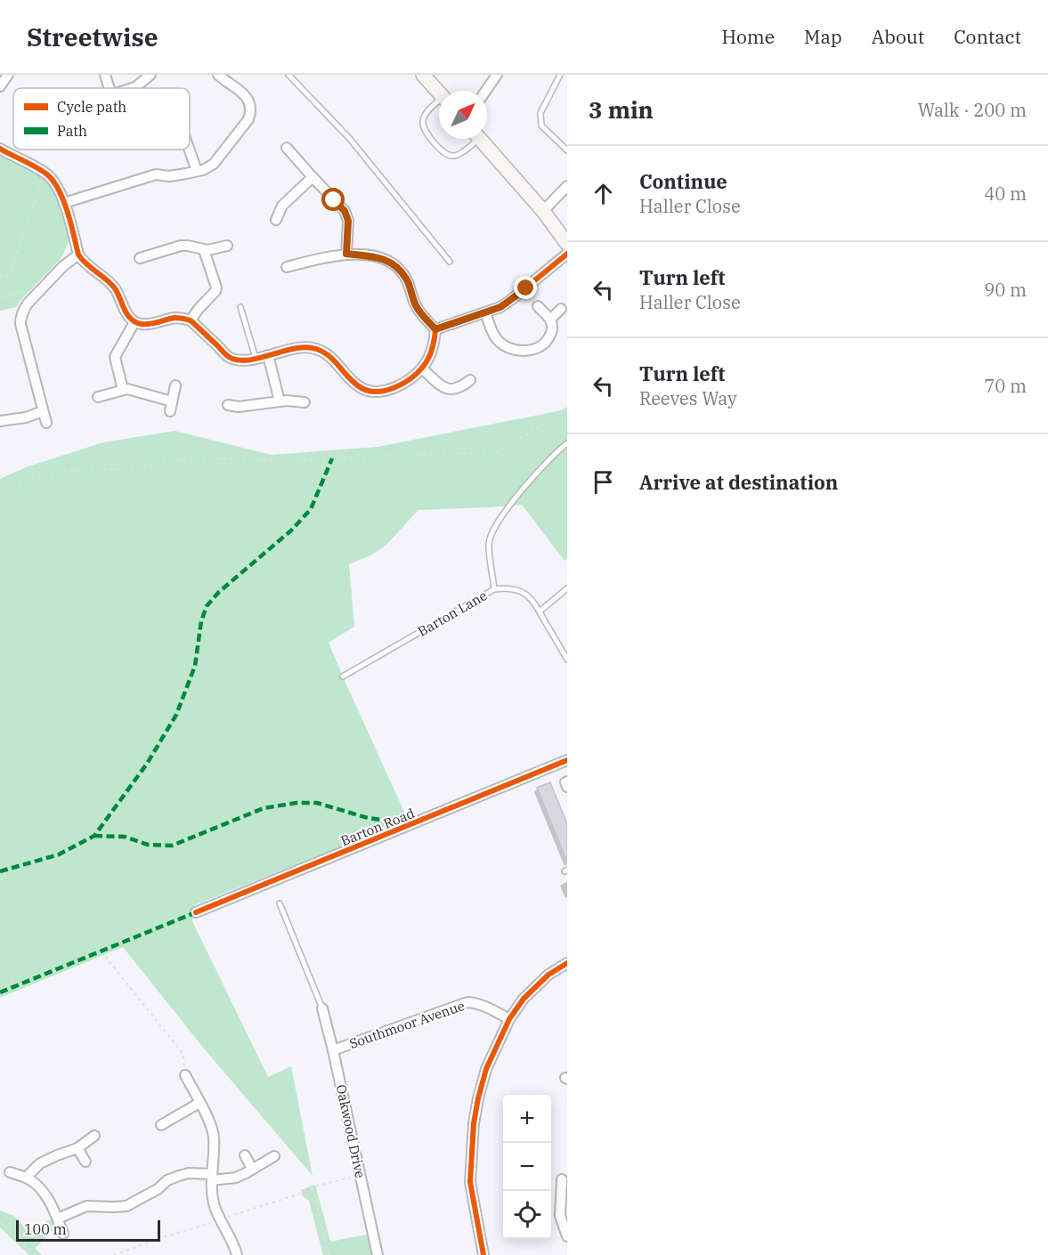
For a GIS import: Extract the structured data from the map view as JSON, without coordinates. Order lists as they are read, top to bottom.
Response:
{
  "streets": {
    "street": ["Barton Road", "Southmoor Avenue", "Oakwood Drive"],
    "lane": ["Barton Lane"]
  },
  "crossings": [
    ["Southmoor Avenue", "Oakwood Drive"]
  ],
  "legend": ["Cycle path", "Path"],
  "scale_bar": "100 m",
  "north": "top right",
  "page": {
    "header": "Streetwise",
    "nav": [
      "Home",
      "Map",
      "About",
      "Contact"
    ],
    "heading": ["3 min", "Walk · 200 m"],
    "list": [
      ["Continue", "Haller Close", "40 m"],
      ["Turn left", "Haller Close", "90 m"],
      ["Turn left", "Reeves Way", "70 m"],
      "Arrive at destination"
    ],
    "map_buttons": ["+", "−"],
    "scale": "100 m"
  }
}
